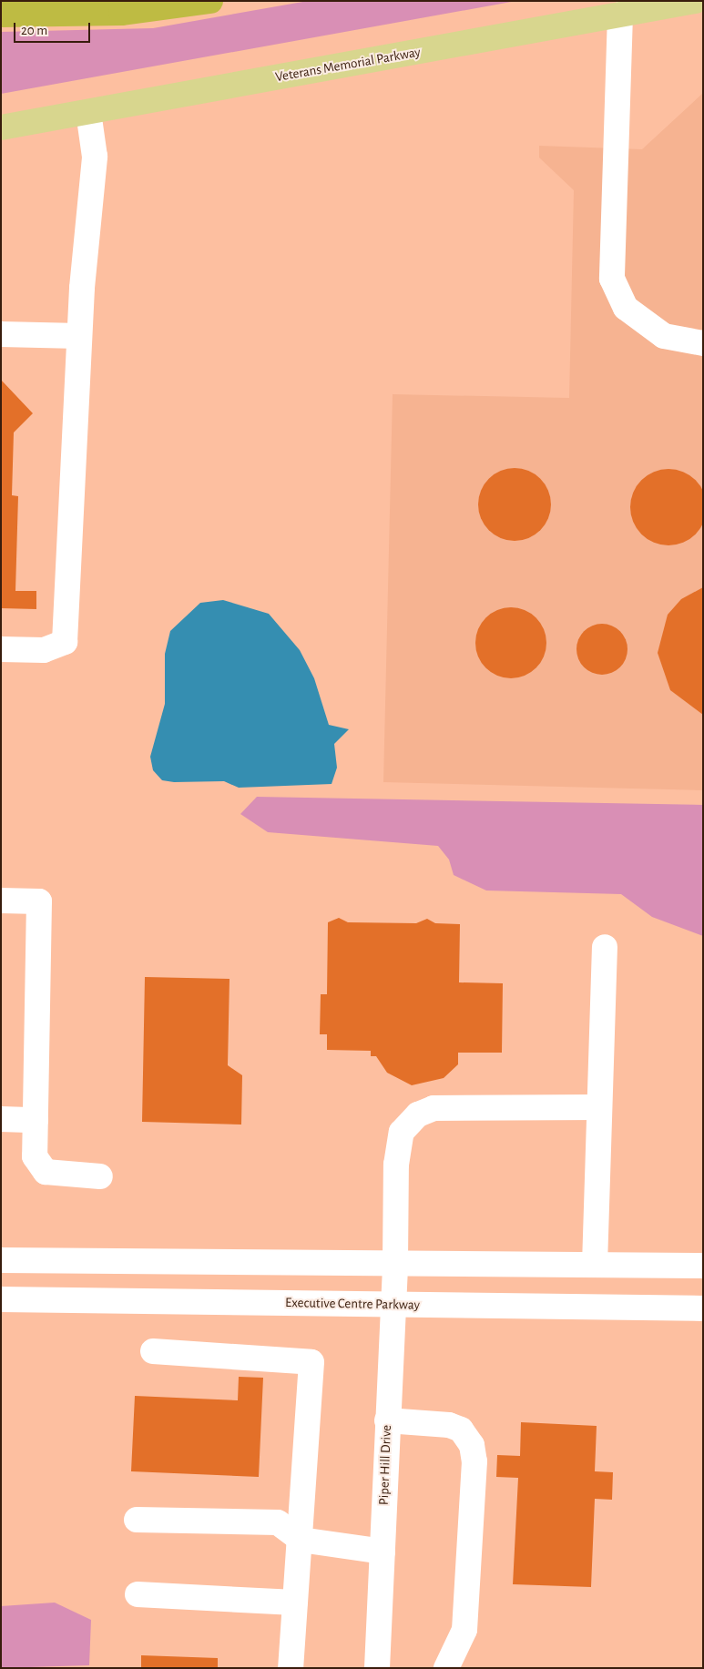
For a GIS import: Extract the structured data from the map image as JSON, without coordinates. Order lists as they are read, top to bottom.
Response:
{
  "streets": {
    "main road": ["Veterans Memorial Parkway"],
    "street": ["Executive Centre Parkway", "Piper Hill Drive"]
  },
  "crossings": [
    ["Executive Centre Parkway", "Piper Hill Drive"]
  ],
  "scale_bar": "20 m"
}
